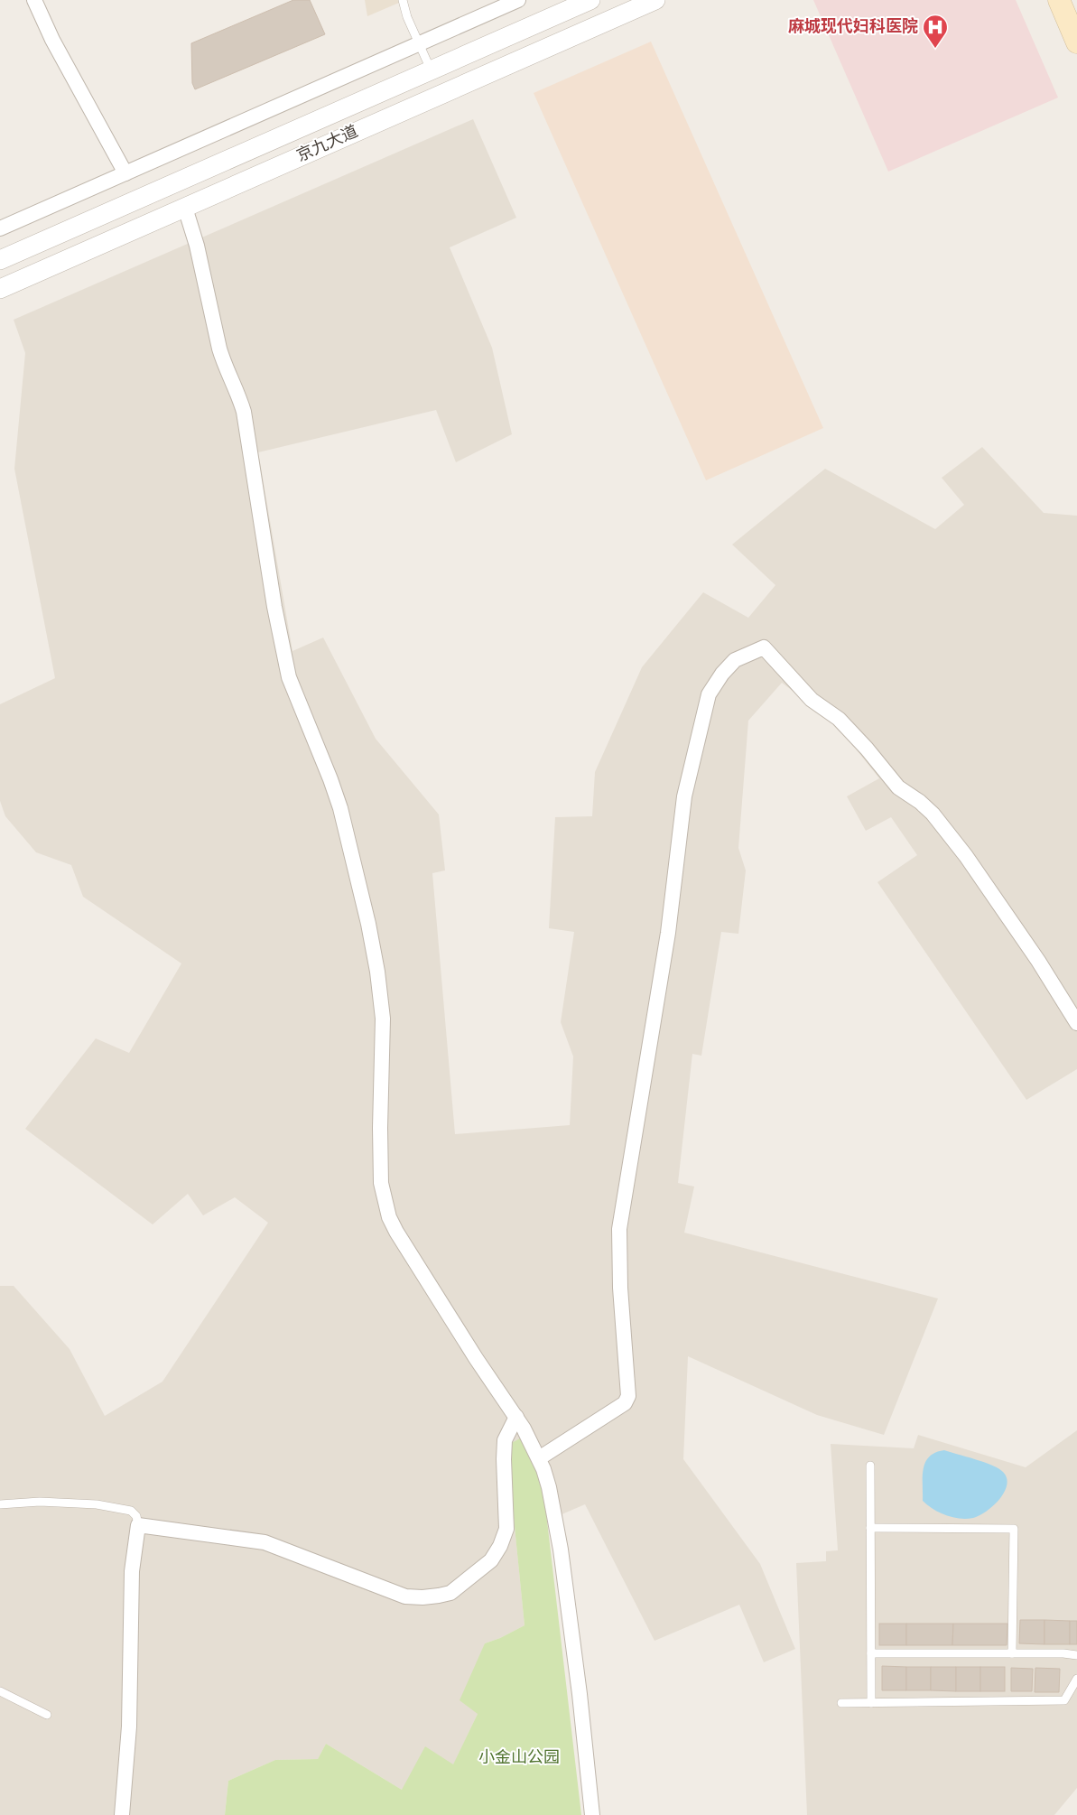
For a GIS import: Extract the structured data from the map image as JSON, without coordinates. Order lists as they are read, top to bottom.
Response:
{
  "streets": {
    "street": ["京九大道"]
  },
  "parks": ["小金山公园"],
  "places": {
    "hospital": ["麻城现代妇科医院"]
  }
}
